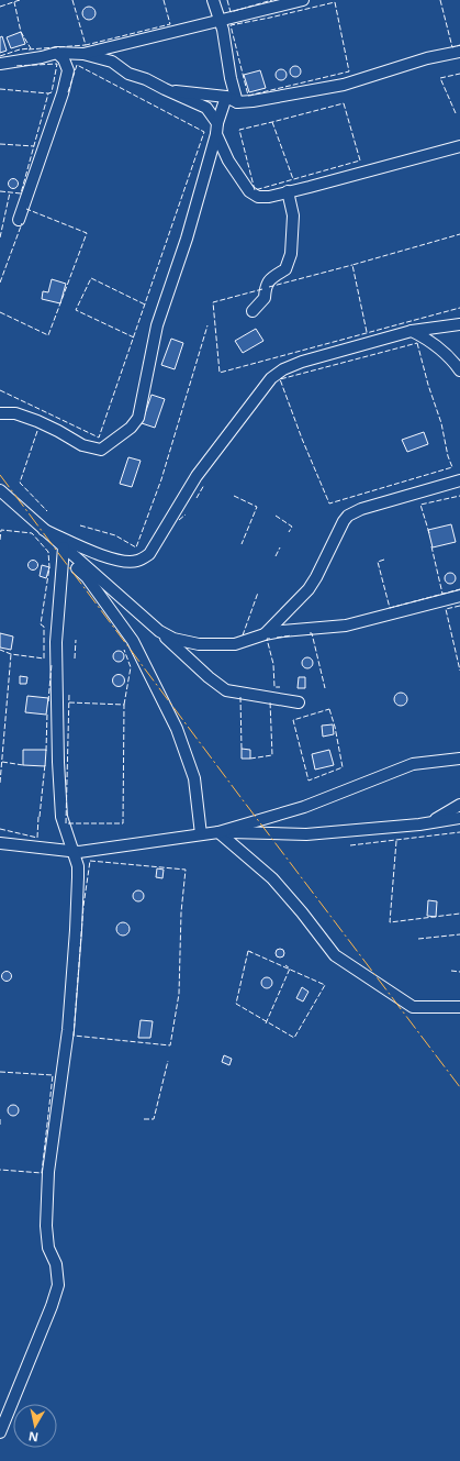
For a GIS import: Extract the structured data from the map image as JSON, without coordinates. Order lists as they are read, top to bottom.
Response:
{
  "north": "bottom"
}
